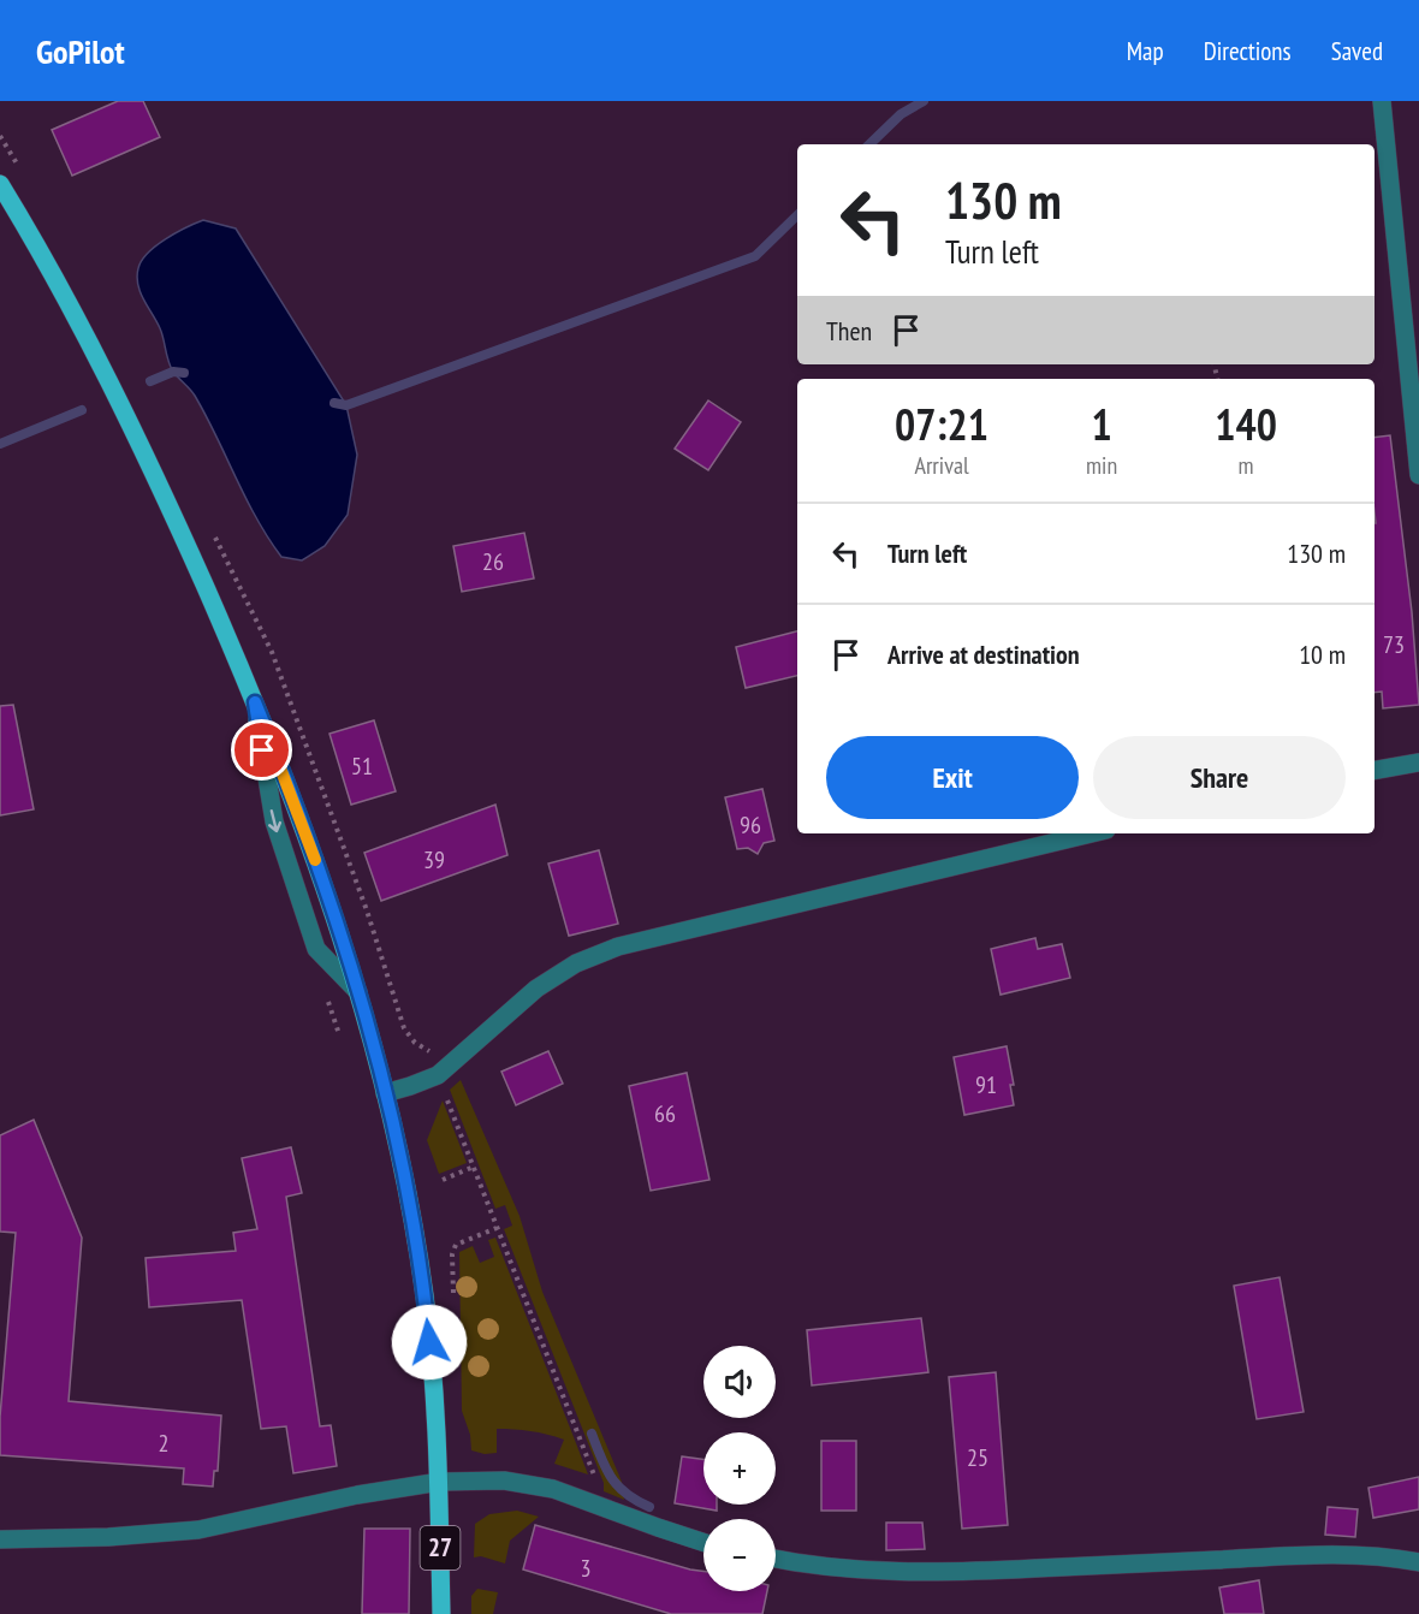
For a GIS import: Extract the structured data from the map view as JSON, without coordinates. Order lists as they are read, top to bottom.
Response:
{
  "streets": {
    "main road": ["27"]
  },
  "house_numbers": [
    "26",
    "73",
    "51",
    "96",
    "39",
    "91",
    "66",
    "2",
    "25",
    "3"
  ],
  "page": {
    "header": "GoPilot",
    "nav": ["Map", "Directions", "Saved"],
    "turn": ["130 m", "Turn left"],
    "then": "Then",
    "eta": [
      "07:21",
      "Arrival",
      "1",
      "min",
      "140",
      "m"
    ],
    "list": [
      {
        "name": "Turn left",
        "value": "130 m"
      },
      {
        "name": "Arrive at destination",
        "value": "10 m"
      }
    ],
    "buttons": ["Exit", "Share"],
    "map_buttons": ["+", "−"]
  }
}
